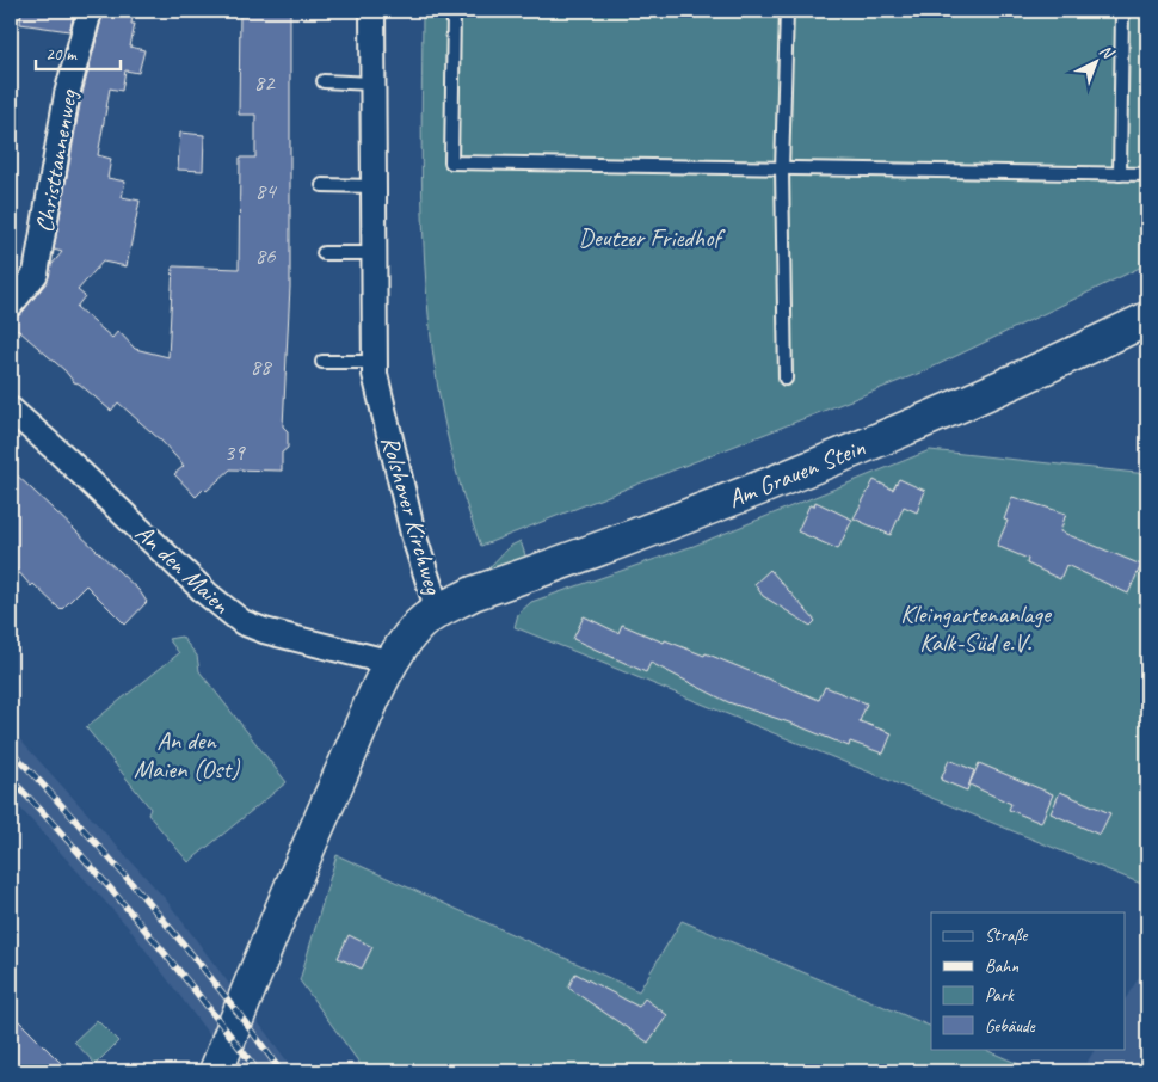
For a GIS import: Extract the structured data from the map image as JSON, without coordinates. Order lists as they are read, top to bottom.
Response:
{
  "streets": {
    "street": [
      "Christtannenweg",
      "Am Grauen Stein",
      "Rolshover Kirchweg",
      "An den Maien"
    ]
  },
  "crossings": [
    ["Am Grauen Stein", "Rolshover Kirchweg"],
    ["Rolshover Kirchweg", "An den Maien"]
  ],
  "parks": ["Deutzer Friedhof", "Kleingartenanlage Kalk-Süd e.V.", "An den Maien (Ost)"],
  "house_numbers": [
    "82",
    "84",
    "86",
    "88",
    "39"
  ],
  "legend": [
    "Straße",
    "Bahn",
    "Park",
    "Gebäude"
  ],
  "scale_bar": "20 m",
  "north": "top right"
}
